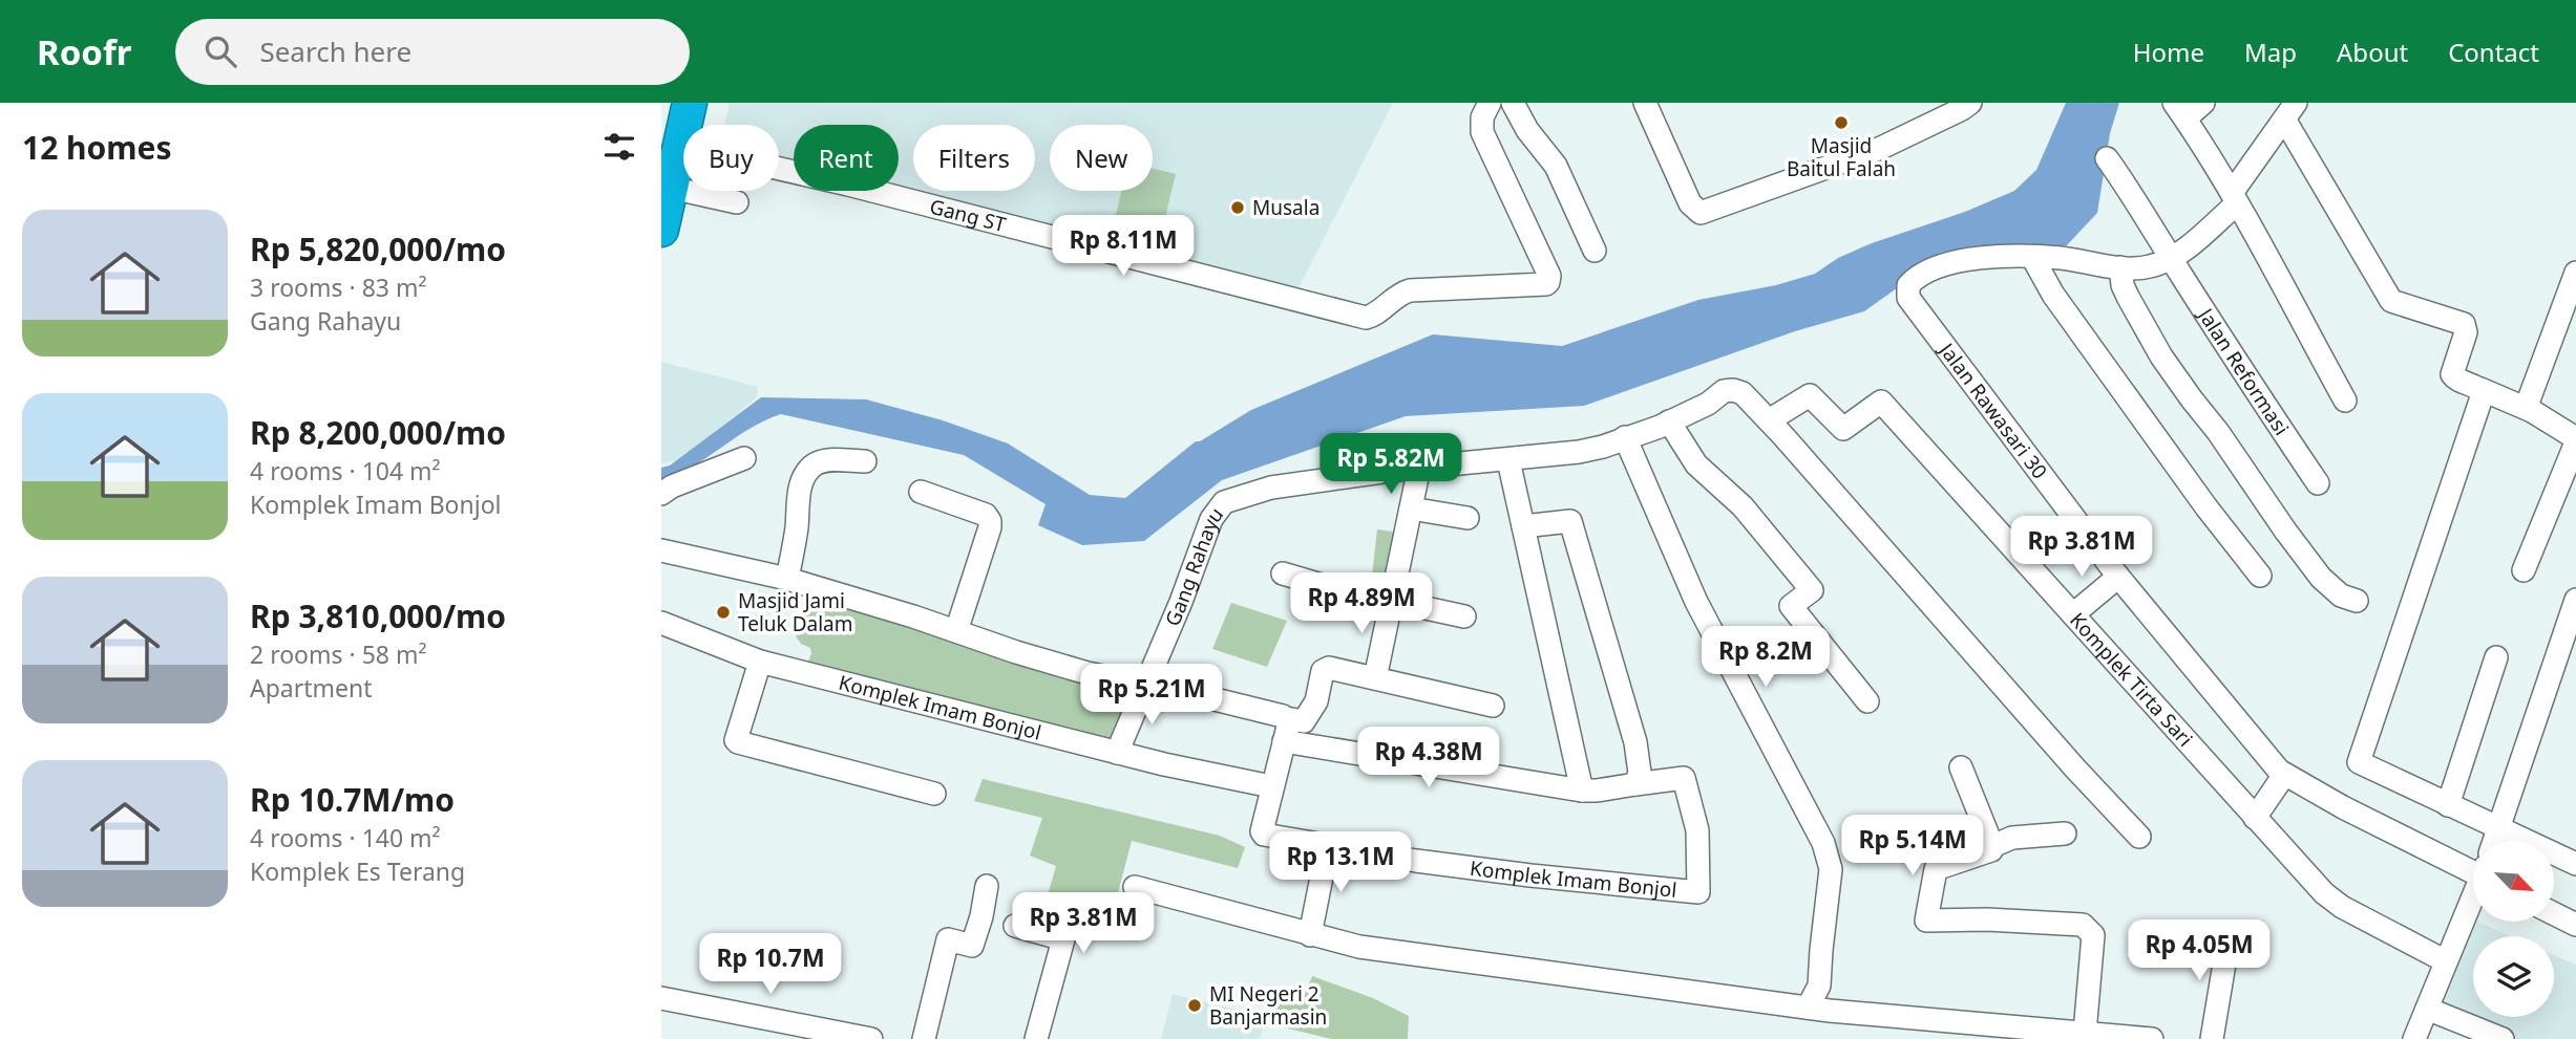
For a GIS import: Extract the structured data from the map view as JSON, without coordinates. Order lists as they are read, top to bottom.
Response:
{
  "streets": {
    "street": [
      "Gang ST",
      "Jalan Reformasi",
      "Jalan Rawasari 30",
      "Gang Rahayu",
      "Komplek Tirta Sari",
      "Komplek Imam Bonjol"
    ]
  },
  "crossings": [
    ["Jalan Reformasi", "Jalan Rawasari 30"],
    ["Gang Rahayu", "Komplek Tirta Sari"],
    ["Gang Rahayu", "Komplek Imam Bonjol"]
  ],
  "places": [
    "Masjid Baitul Falah",
    "Musala",
    "Masjid Jami Teluk Dalam",
    "MI Negeri 2 Banjarmasin"
  ],
  "north": "bottom right",
  "page": {
    "header": "Roofr",
    "search": "Search here",
    "nav": [
      "Home",
      "Map",
      "About",
      "Contact"
    ],
    "heading": "12 homes",
    "chip": [
      "Buy",
      "Rent",
      "Filters",
      "New"
    ],
    "list": [
      {
        "name": "Rp 5,820,000/mo",
        "note": "3 rooms · 83 m² · Gang Rahayu"
      },
      {
        "name": "Rp 8,200,000/mo",
        "note": "4 rooms · 104 m² · Komplek Imam Bonjol"
      },
      {
        "name": "Rp 3,810,000/mo",
        "note": "2 rooms · 58 m² · Apartment"
      },
      {
        "name": "Rp 10.7M/mo",
        "note": "4 rooms · 140 m² · Komplek Es Terang"
      }
    ],
    "price": [
      "Rp 8.11M",
      "Rp 5.82M",
      "Rp 3.81M",
      "Rp 4.89M",
      "Rp 8.2M",
      "Rp 5.21M",
      "Rp 4.38M",
      "Rp 5.14M",
      "Rp 13.1M",
      "Rp 3.81M",
      "Rp 4.05M",
      "Rp 10.7M"
    ]
  }
}
